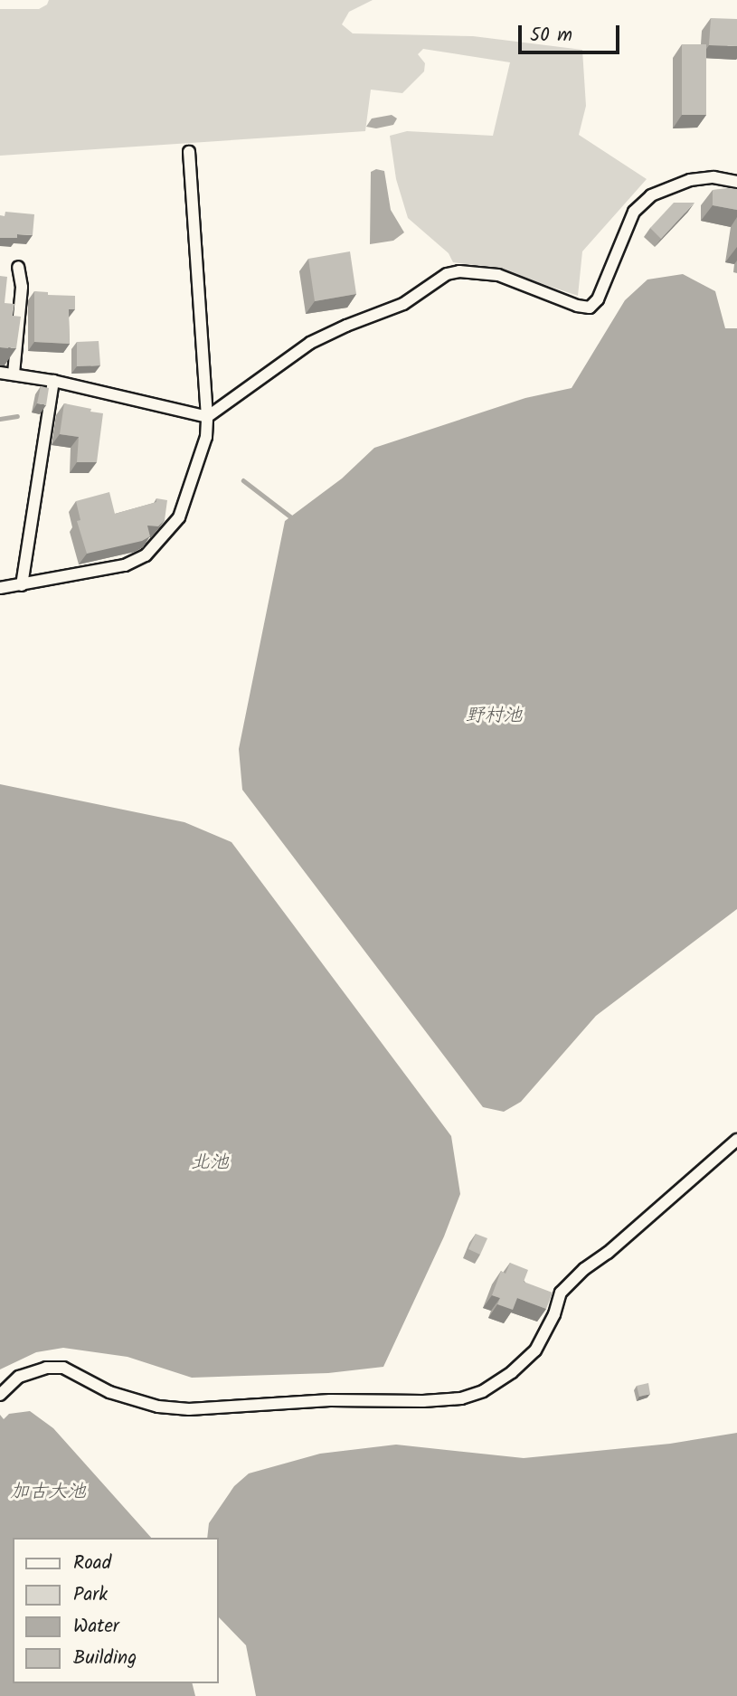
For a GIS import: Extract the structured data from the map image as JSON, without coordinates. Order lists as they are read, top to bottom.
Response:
{
  "water": ["野村池", "北池", "加古大池"],
  "legend": [
    "Road",
    "Park",
    "Water",
    "Building"
  ],
  "scale_bar": "50 m"
}
